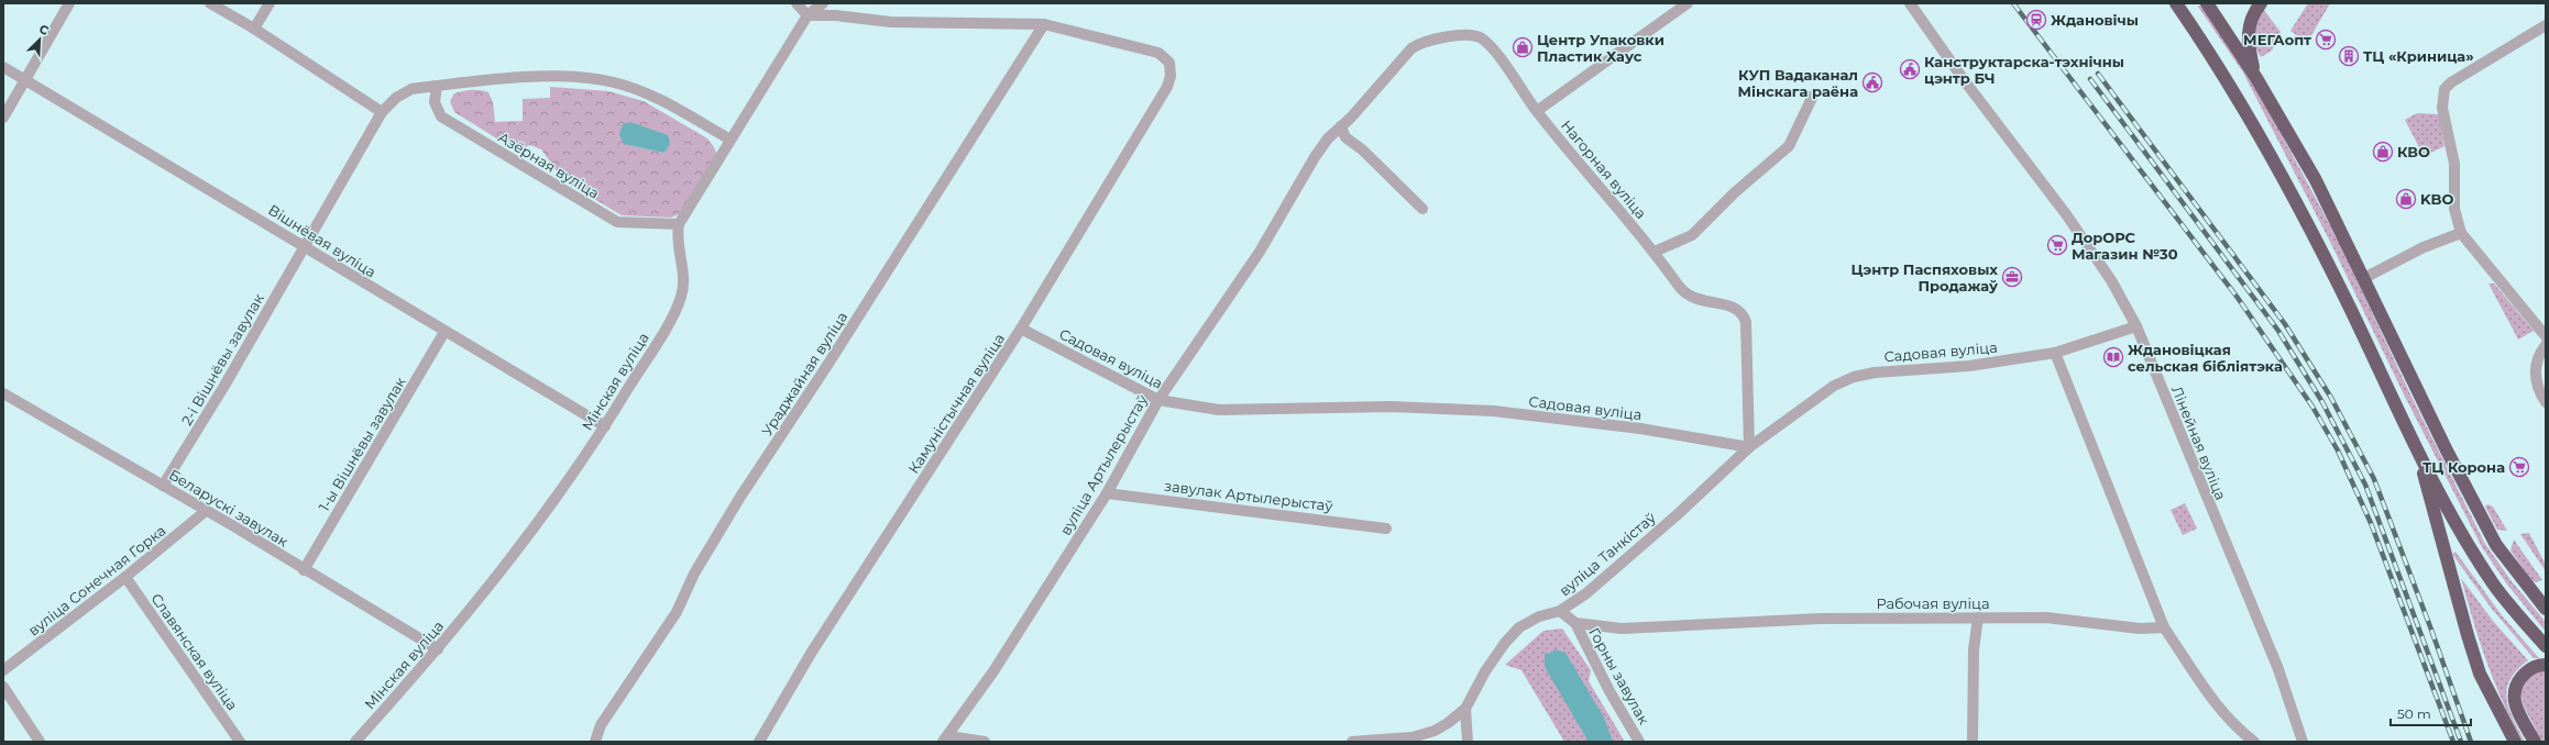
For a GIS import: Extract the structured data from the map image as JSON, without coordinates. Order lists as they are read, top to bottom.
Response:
{
  "streets": {
    "street": [
      "Азёрная вуліца",
      "Нагорная вуліца",
      "Вішнёвая вуліца",
      "Садовая вуліца",
      "2-і Вішнёвы завулак",
      "Ураджайная вуліца",
      "Мінская вуліца",
      "Камуністычная вуліца",
      "Лінейная вуліца",
      "1-ы Вішнёвы завулак",
      "вуліца Артылерыстаў",
      "завулак Артылерыстаў",
      "Беларускі завулак",
      "вуліца Танкістаў",
      "вуліца Сонечная Горка",
      "Рабочая вуліца",
      "Славянская вуліца",
      "Горны завулак"
    ]
  },
  "crossings": [
    ["Азёрная вуліца", "Мінская вуліца"],
    ["Нагорная вуліца", "Садовая вуліца"],
    ["Нагорная вуліца", "вуліца Артылерыстаў"],
    ["Нагорная вуліца", "вуліца Танкістаў"],
    ["Вішнёвая вуліца", "2-і Вішнёвы завулак"],
    ["Вішнёвая вуліца", "Мінская вуліца"],
    ["Вішнёвая вуліца", "1-ы Вішнёвы завулак"],
    ["Садовая вуліца", "Камуністычная вуліца"],
    ["Садовая вуліца", "Лінейная вуліца"],
    ["Садовая вуліца", "вуліца Артылерыстаў"],
    ["Садовая вуліца", "вуліца Танкістаў"],
    ["2-і Вішнёвы завулак", "Беларускі завулак"],
    ["Ураджайная вуліца", "Камуністычная вуліца"],
    ["Мінская вуліца", "Беларускі завулак"],
    ["1-ы Вішнёвы завулак", "Беларускі завулак"],
    ["вуліца Артылерыстаў", "завулак Артылерыстаў"],
    ["Беларускі завулак", "вуліца Сонечная Горка"],
    ["вуліца Сонечная Горка", "Славянская вуліца"],
    ["Рабочая вуліца", "Горны завулак"]
  ],
  "places": {
    "station": ["Ждановічы"],
    "supermarket": ["МЕГАопт", "ДорОРС Магазин №30", "ТЦ Корона"],
    "shop": ["Центр Упаковки Пластик Хаус", "КВО", "KBО"],
    "building": ["ТЦ «Криница»"],
    "public building": ["Канструктарска-тэхнічны цэнтр БЧ", "КУП Вадаканал Мінскага раёна"],
    "office": ["Цэнтр Паспяховых Продажаў"],
    "library": ["Ждановіцкая сельская бібліятэка"]
  },
  "scale_bar": "50 m",
  "north": "top right"
}
